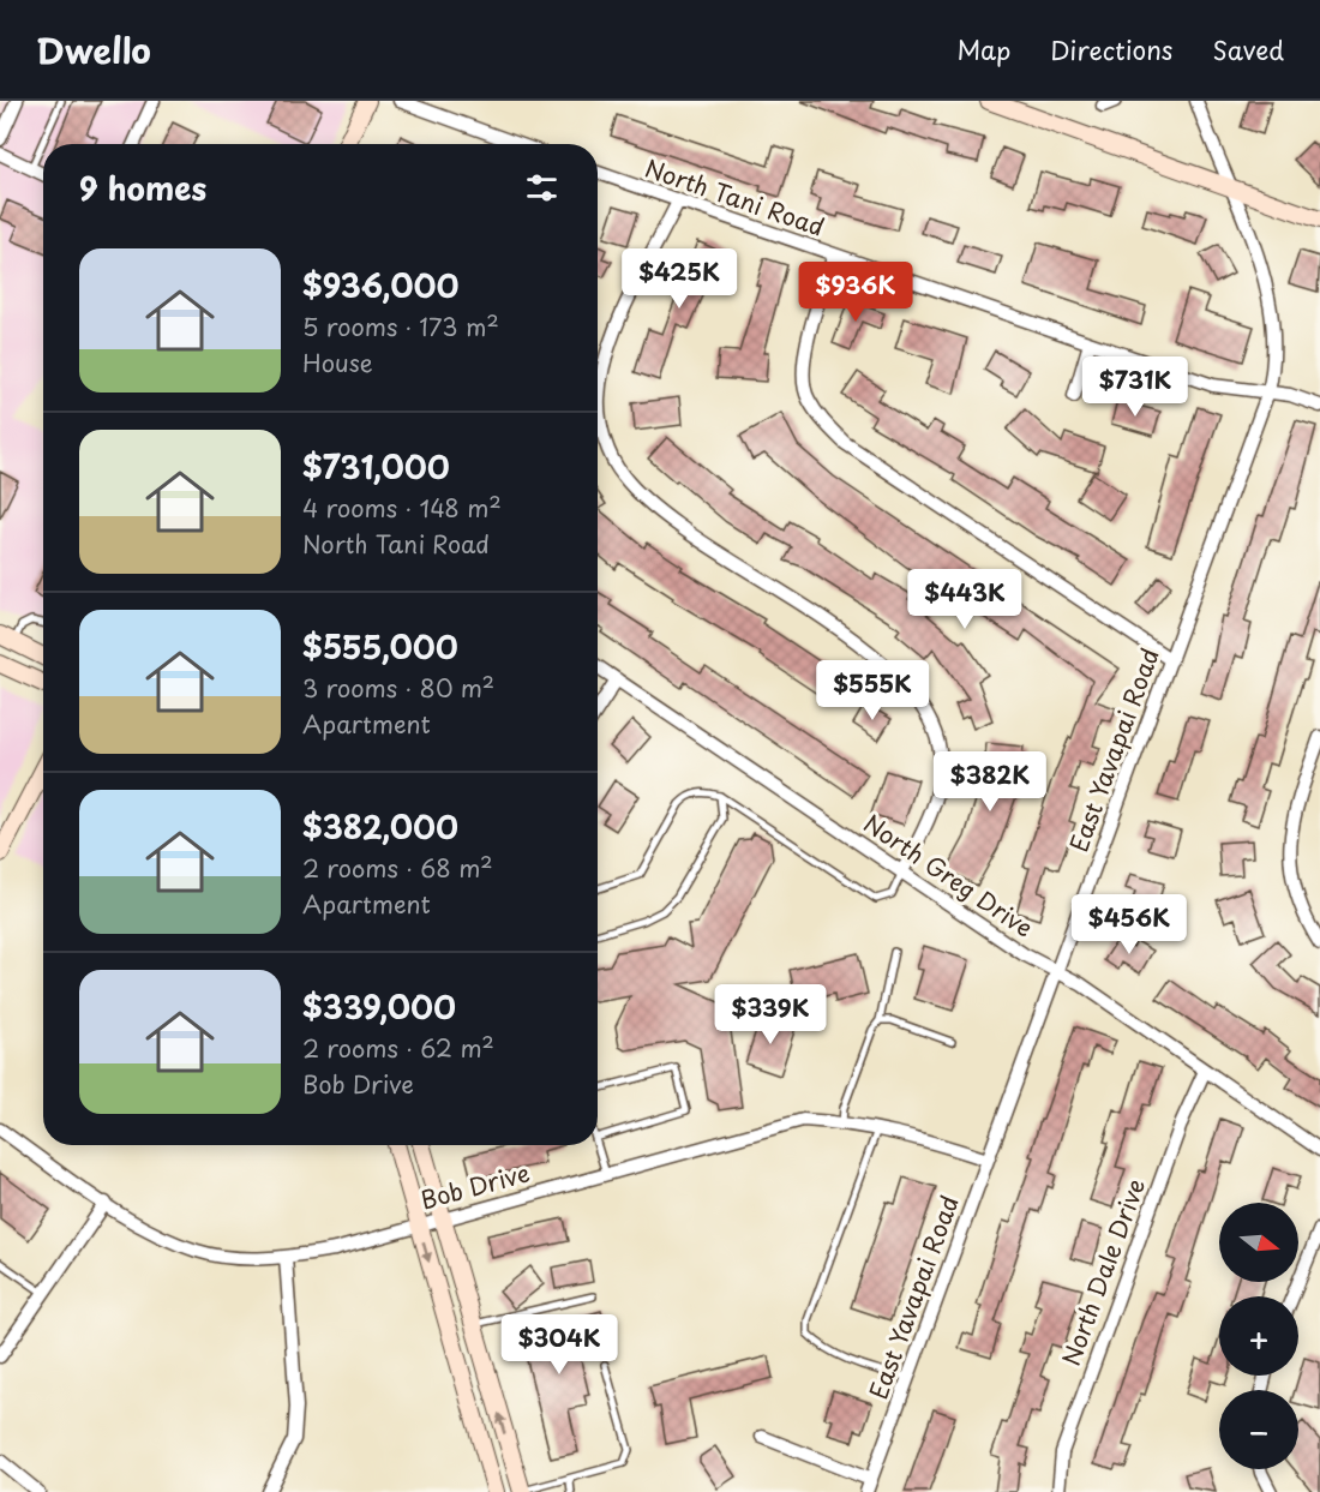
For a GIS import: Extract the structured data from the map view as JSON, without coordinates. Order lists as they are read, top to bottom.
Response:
{
  "streets": {
    "street": [
      "North Tani Road",
      "East Yavapai Road",
      "North Greg Drive",
      "Bob Drive",
      "North Dale Drive"
    ]
  },
  "crossings": [
    ["North Tani Road", "East Yavapai Road"],
    ["East Yavapai Road", "North Greg Drive"],
    ["East Yavapai Road", "Bob Drive"],
    ["North Greg Drive", "North Dale Drive"]
  ],
  "north": "right",
  "page": {
    "header": "Dwello",
    "nav": ["Map", "Directions", "Saved"],
    "heading": "9 homes",
    "list": [
      {
        "name": "$936,000",
        "note": "5 rooms · 173 m² · House"
      },
      {
        "name": "$731,000",
        "note": "4 rooms · 148 m² · North Tani Road"
      },
      {
        "name": "$555,000",
        "note": "3 rooms · 80 m² · Apartment"
      },
      {
        "name": "$382,000",
        "note": "2 rooms · 68 m² · Apartment"
      },
      {
        "name": "$339,000",
        "note": "2 rooms · 62 m² · Bob Drive"
      }
    ],
    "price": [
      "$425K",
      "$936K",
      "$731K",
      "$443K",
      "$555K",
      "$382K",
      "$456K",
      "$339K",
      "$304K"
    ],
    "map_buttons": ["+", "−"]
  }
}
